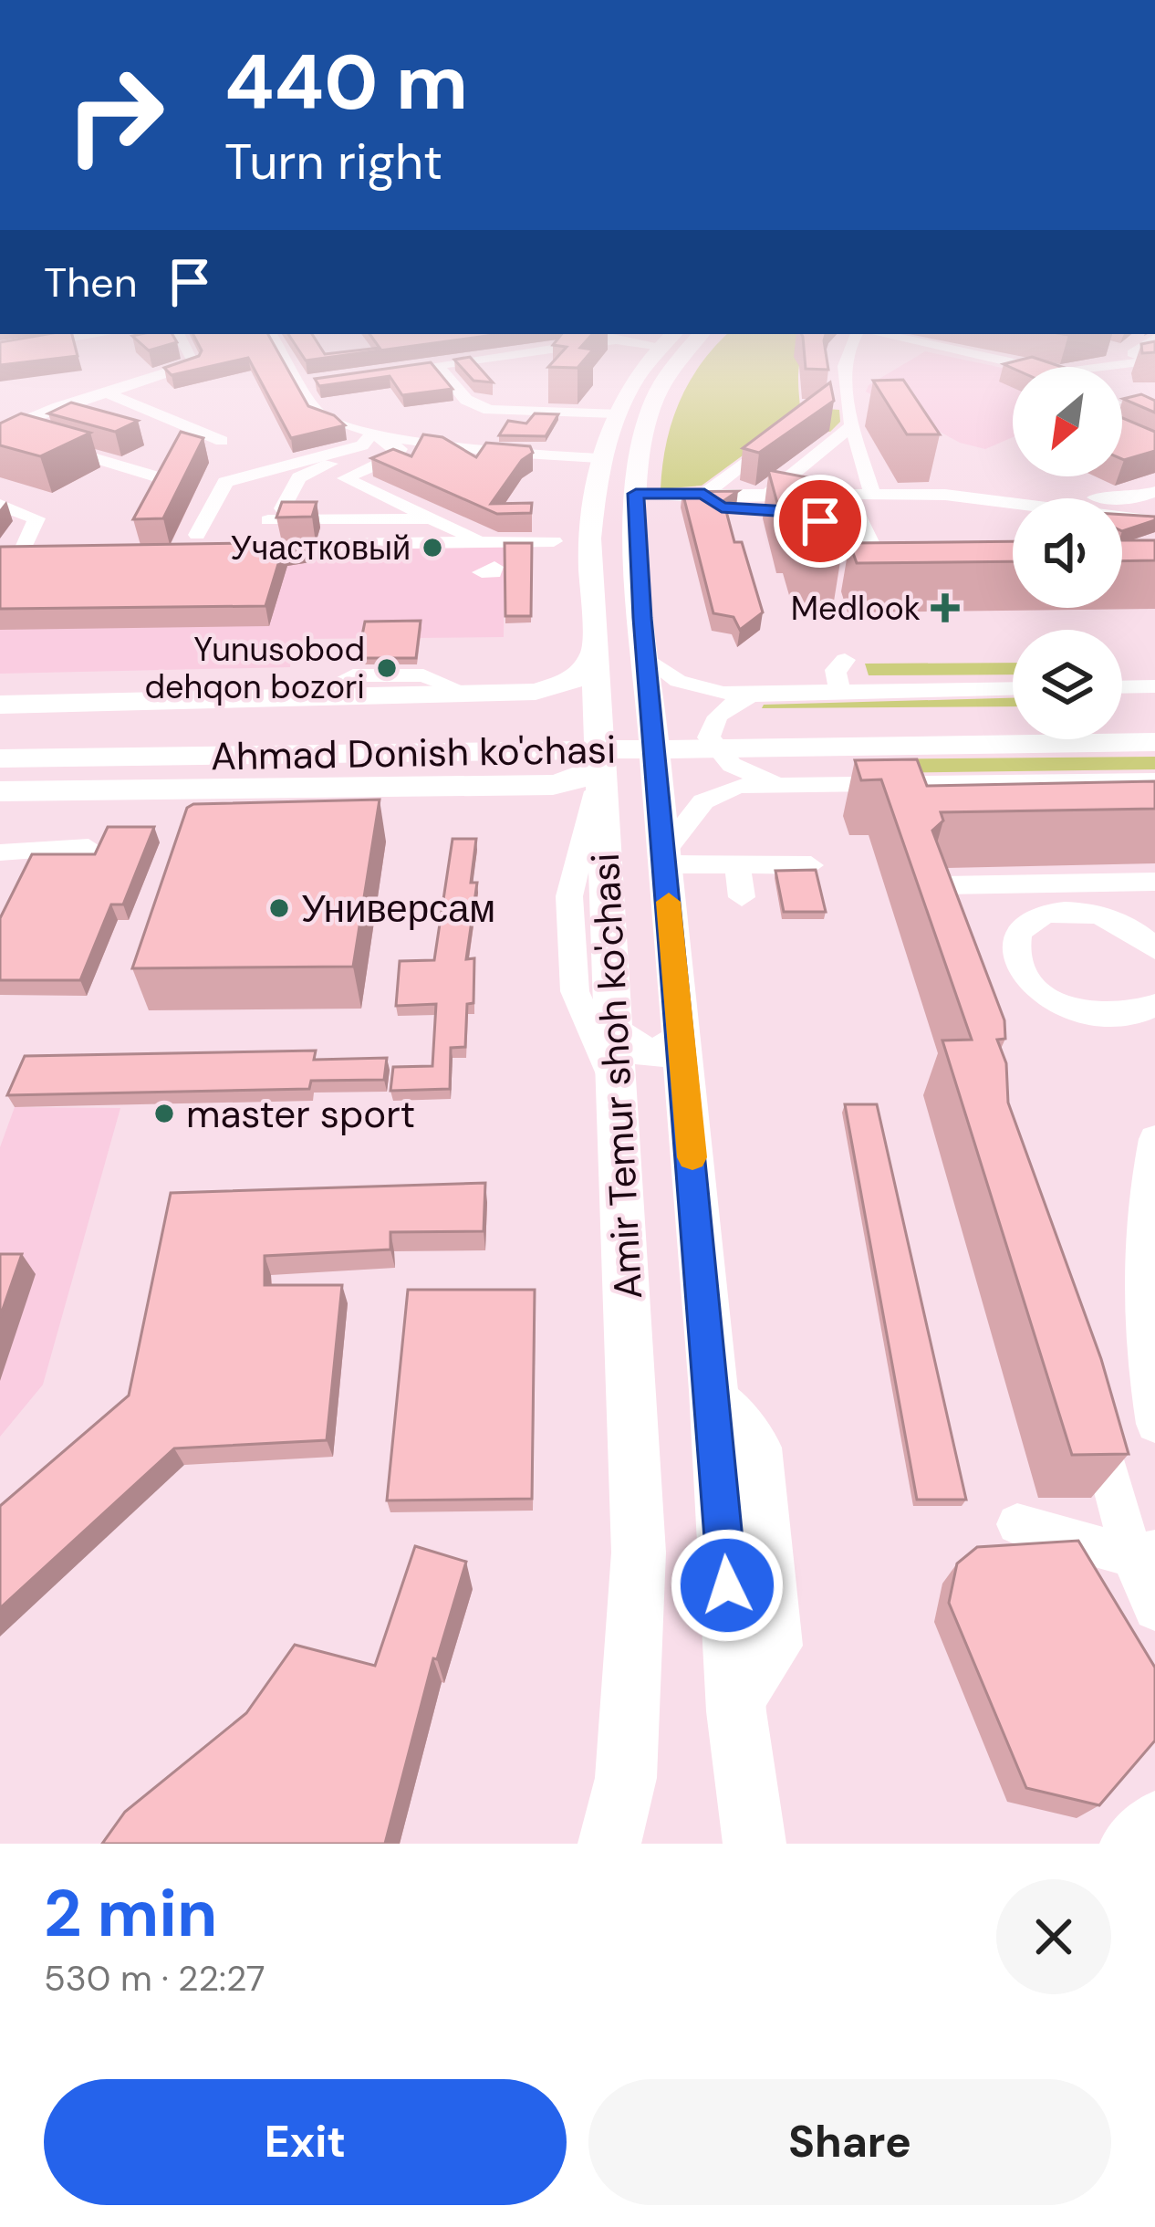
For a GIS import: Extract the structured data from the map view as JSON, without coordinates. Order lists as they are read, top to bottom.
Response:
{
  "streets": {
    "main road": ["Ahmad Donish ko'chasi", "Amir Temur shoh ko'chasi"]
  },
  "places": {
    "other": [
      "Участковый",
      "Yunusobod dehqon bozori",
      "Универсам",
      "master sport"
    ],
    "health": ["Medlook"]
  },
  "north": "bottom left",
  "page": {
    "turn": ["440 m", "Turn right"],
    "then": "Then",
    "heading": ["2 min", "530 m · 22:27"],
    "buttons": ["Exit", "Share"]
  }
}
